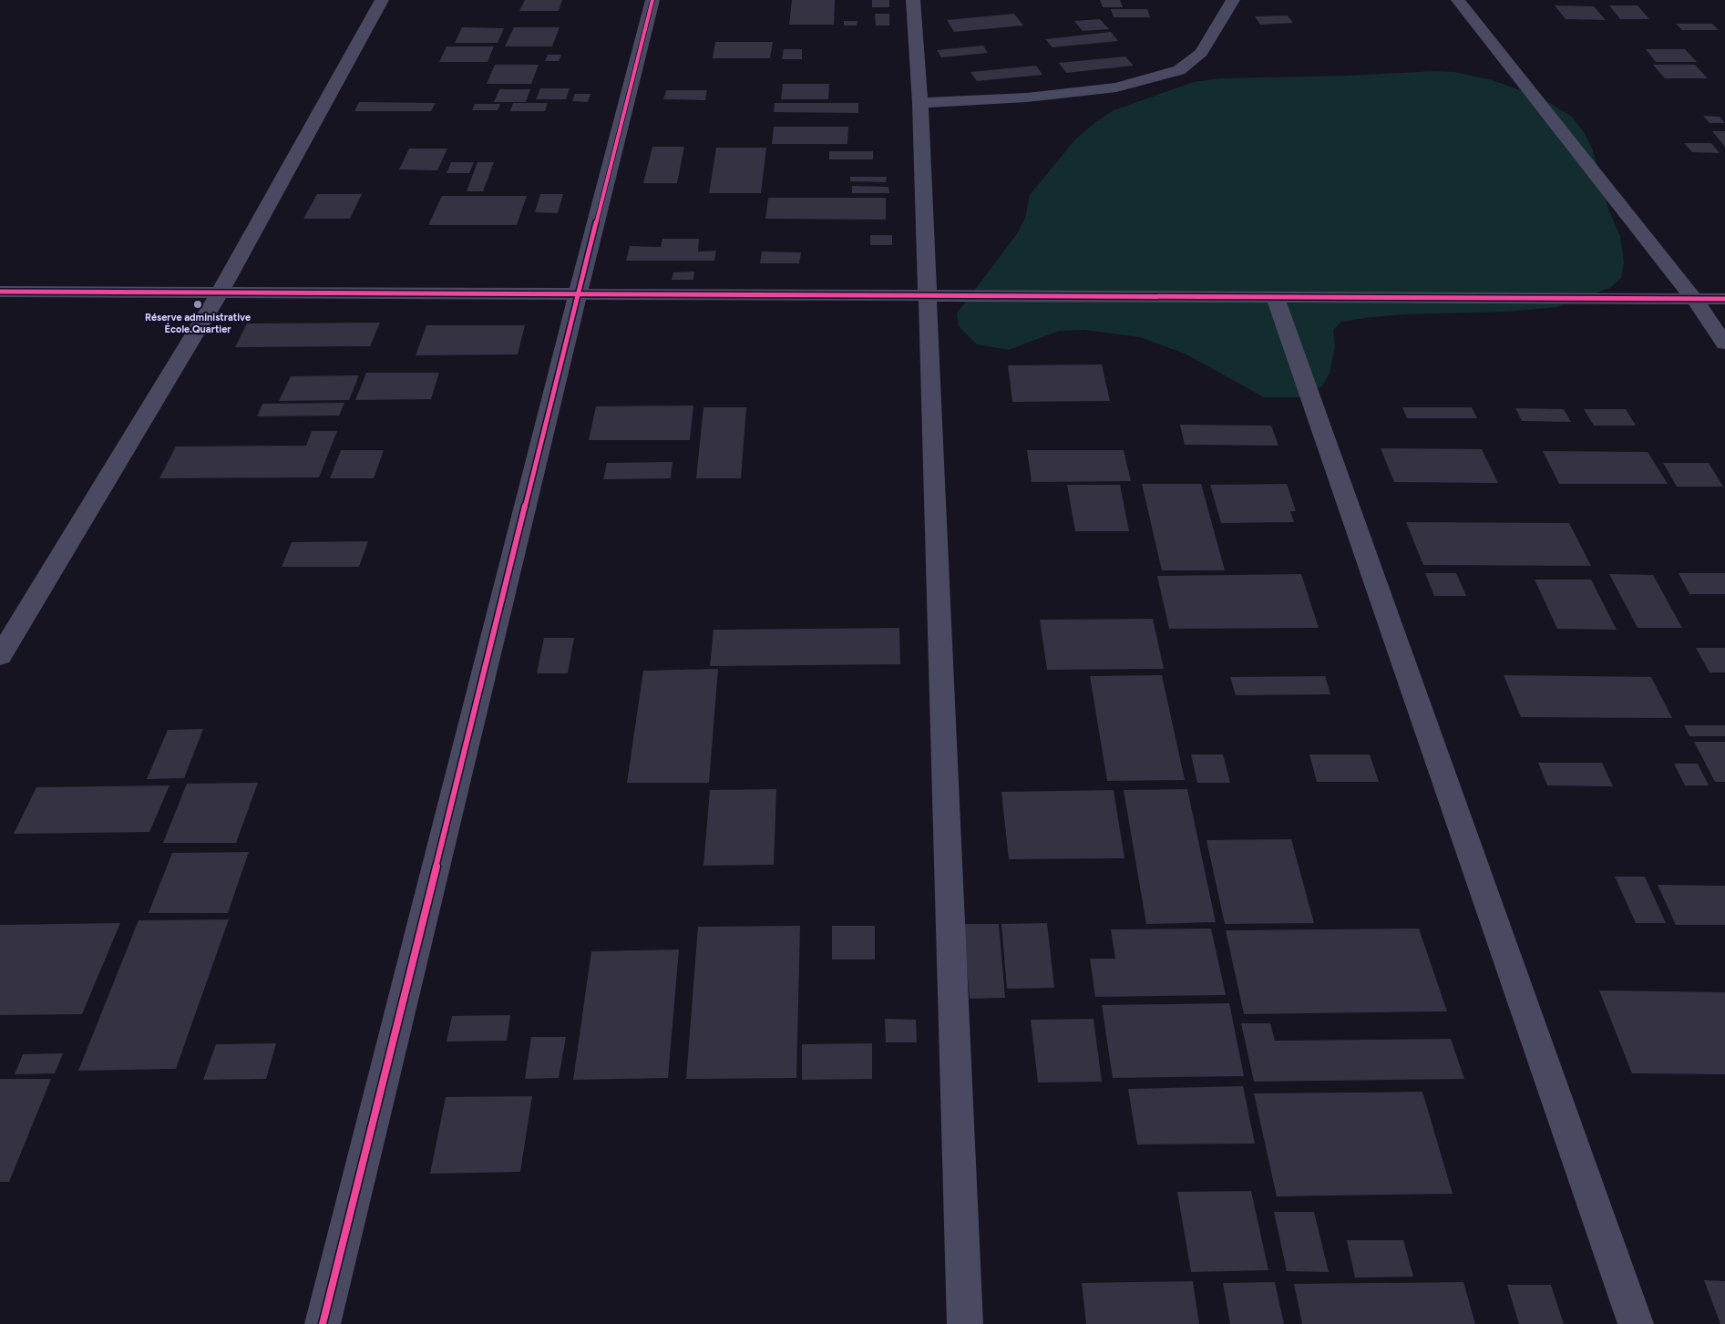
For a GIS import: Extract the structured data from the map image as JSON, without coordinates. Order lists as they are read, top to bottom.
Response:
{
  "places": ["Réserve administrative École.Quartier"]
}
